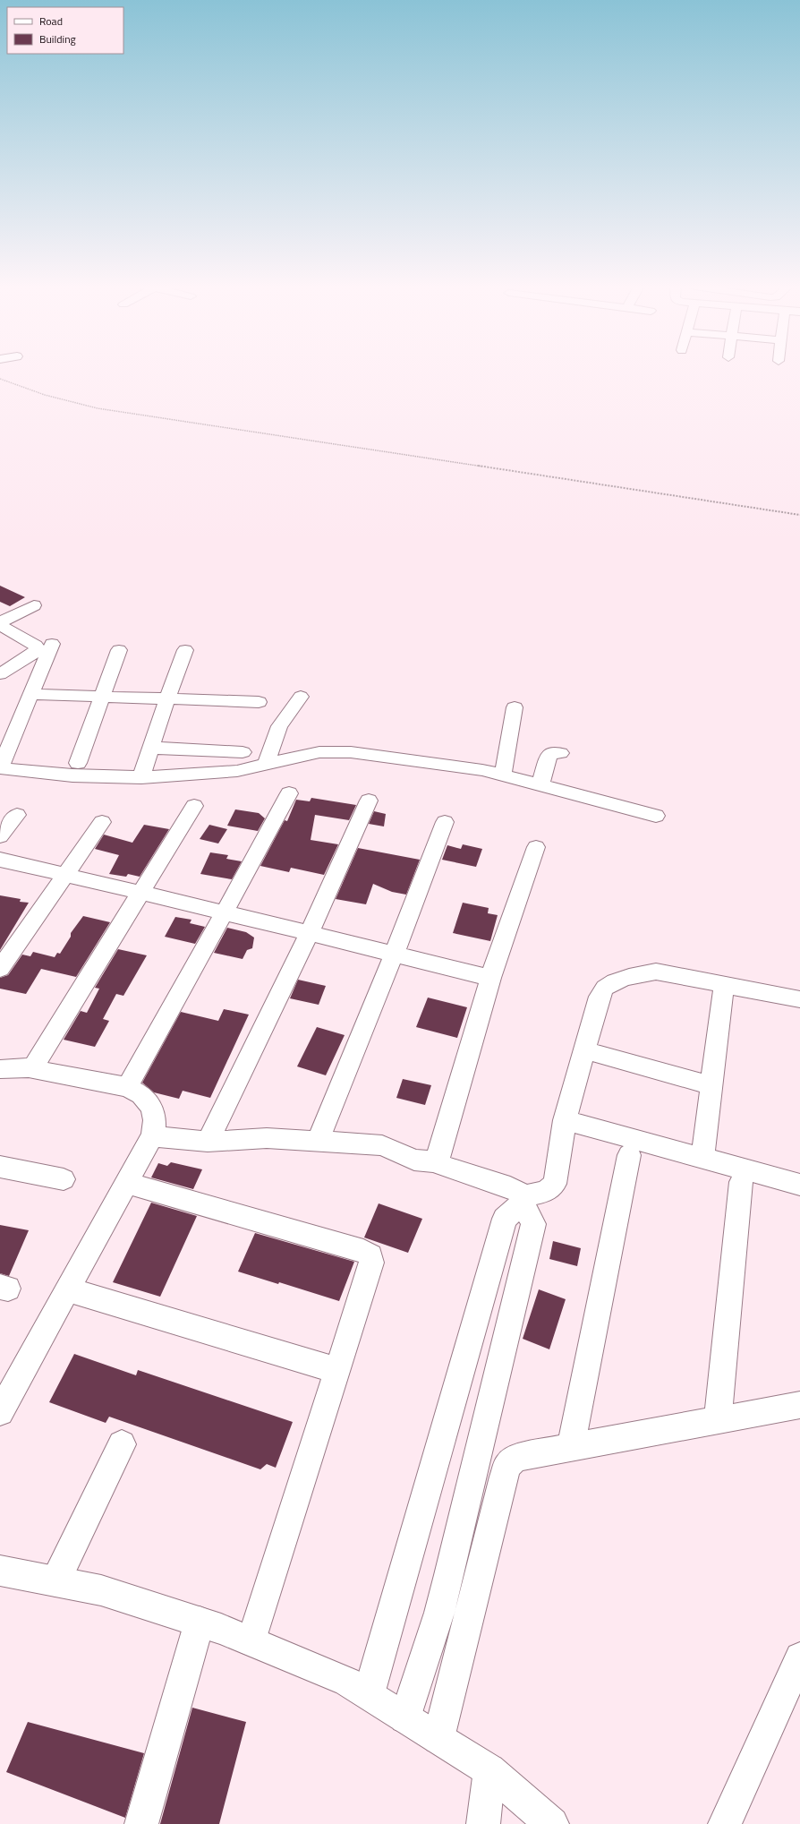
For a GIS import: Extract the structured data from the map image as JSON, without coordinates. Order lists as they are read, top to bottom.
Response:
{
  "legend": ["Road", "Building"]
}
